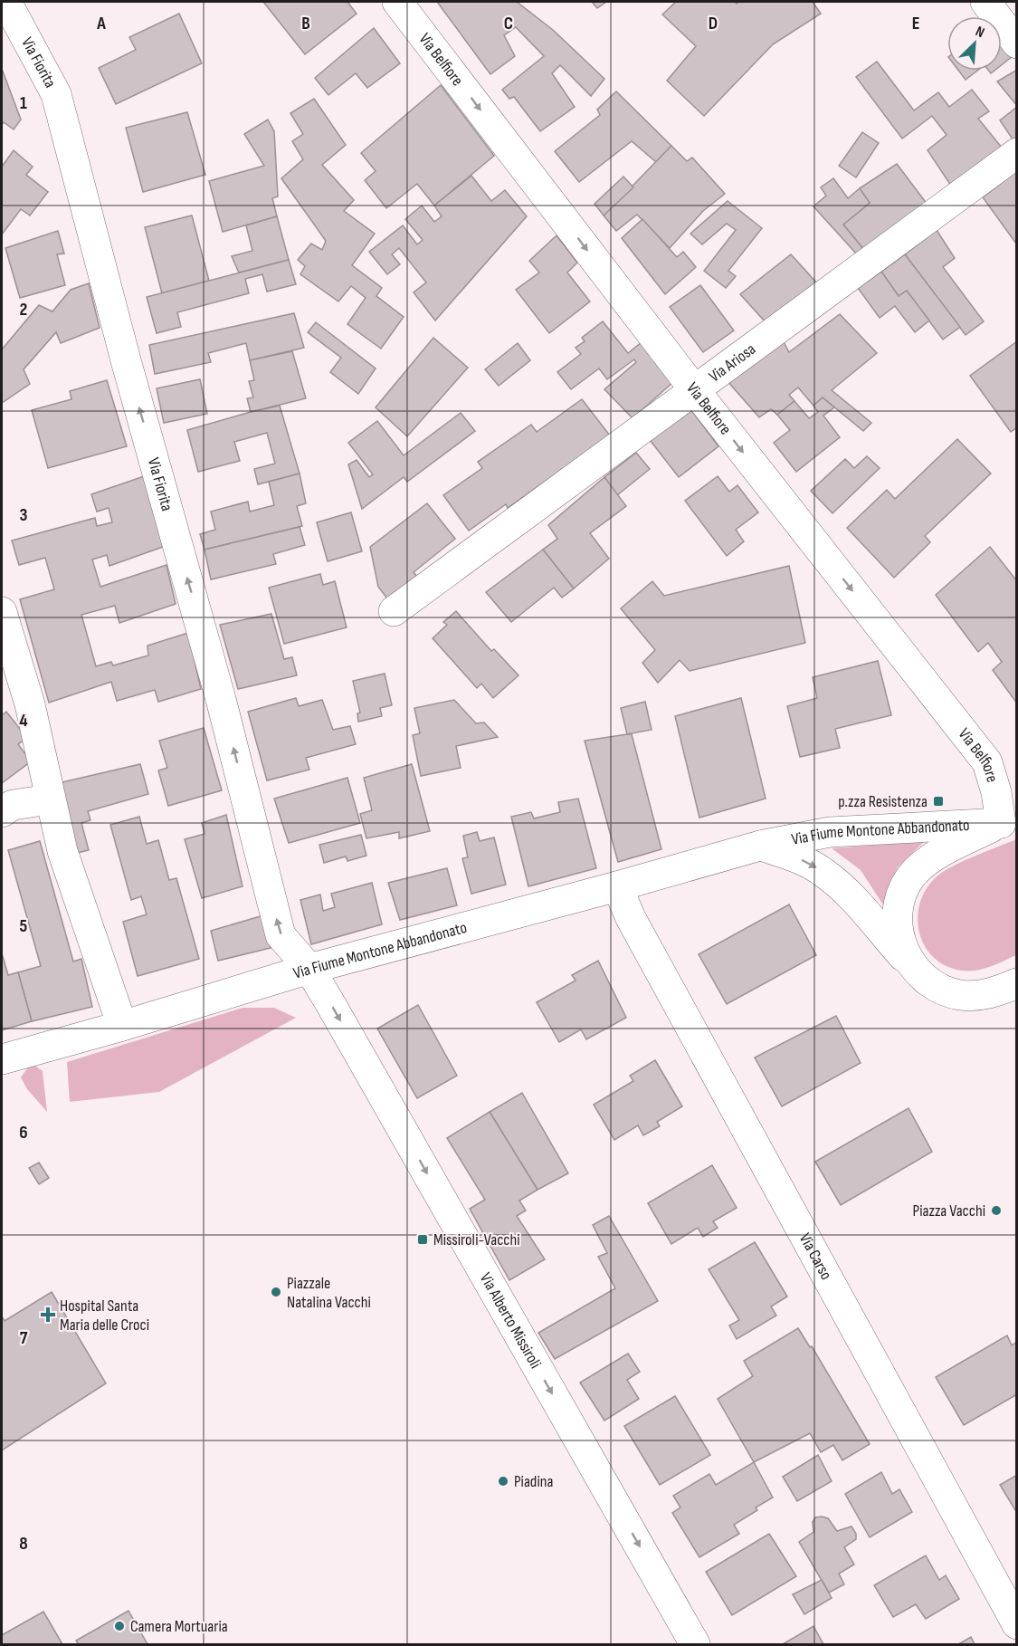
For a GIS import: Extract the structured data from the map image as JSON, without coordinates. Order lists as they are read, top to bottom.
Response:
{
  "streets": {
    "street": [
      "Via Belfiore",
      "Via Fiorita",
      "Via Ariosa",
      "Via Fiume Montone Abbandonato",
      "Via Carso",
      "Via Alberto Missiroli"
    ]
  },
  "crossings": [
    ["Via Belfiore", "Via Ariosa"],
    ["Via Belfiore", "Via Fiume Montone Abbandonato"],
    ["Via Fiorita", "Via Fiume Montone Abbandonato"],
    ["Via Fiorita", "Via Alberto Missiroli"],
    ["Via Fiume Montone Abbandonato", "Via Carso"],
    ["Via Fiume Montone Abbandonato", "Via Alberto Missiroli"]
  ],
  "one_way": ["Via Belfiore", "Via Alberto Missiroli"],
  "places": {
    "transit": ["p.zza Resistenza", "Missiroli-Vacchi"],
    "other": [
      "Piazza Vacchi",
      "Piazzale Natalina Vacchi",
      "Piadina",
      "Camera Mortuaria"
    ],
    "health": ["Hospital Santa Maria delle Croci"]
  },
  "north": "top right",
  "grid": {
    "columns": [
      "A",
      "B",
      "C",
      "D",
      "E"
    ],
    "rows": [
      "1",
      "2",
      "3",
      "4",
      "5",
      "6",
      "7",
      "8"
    ]
  }
}
